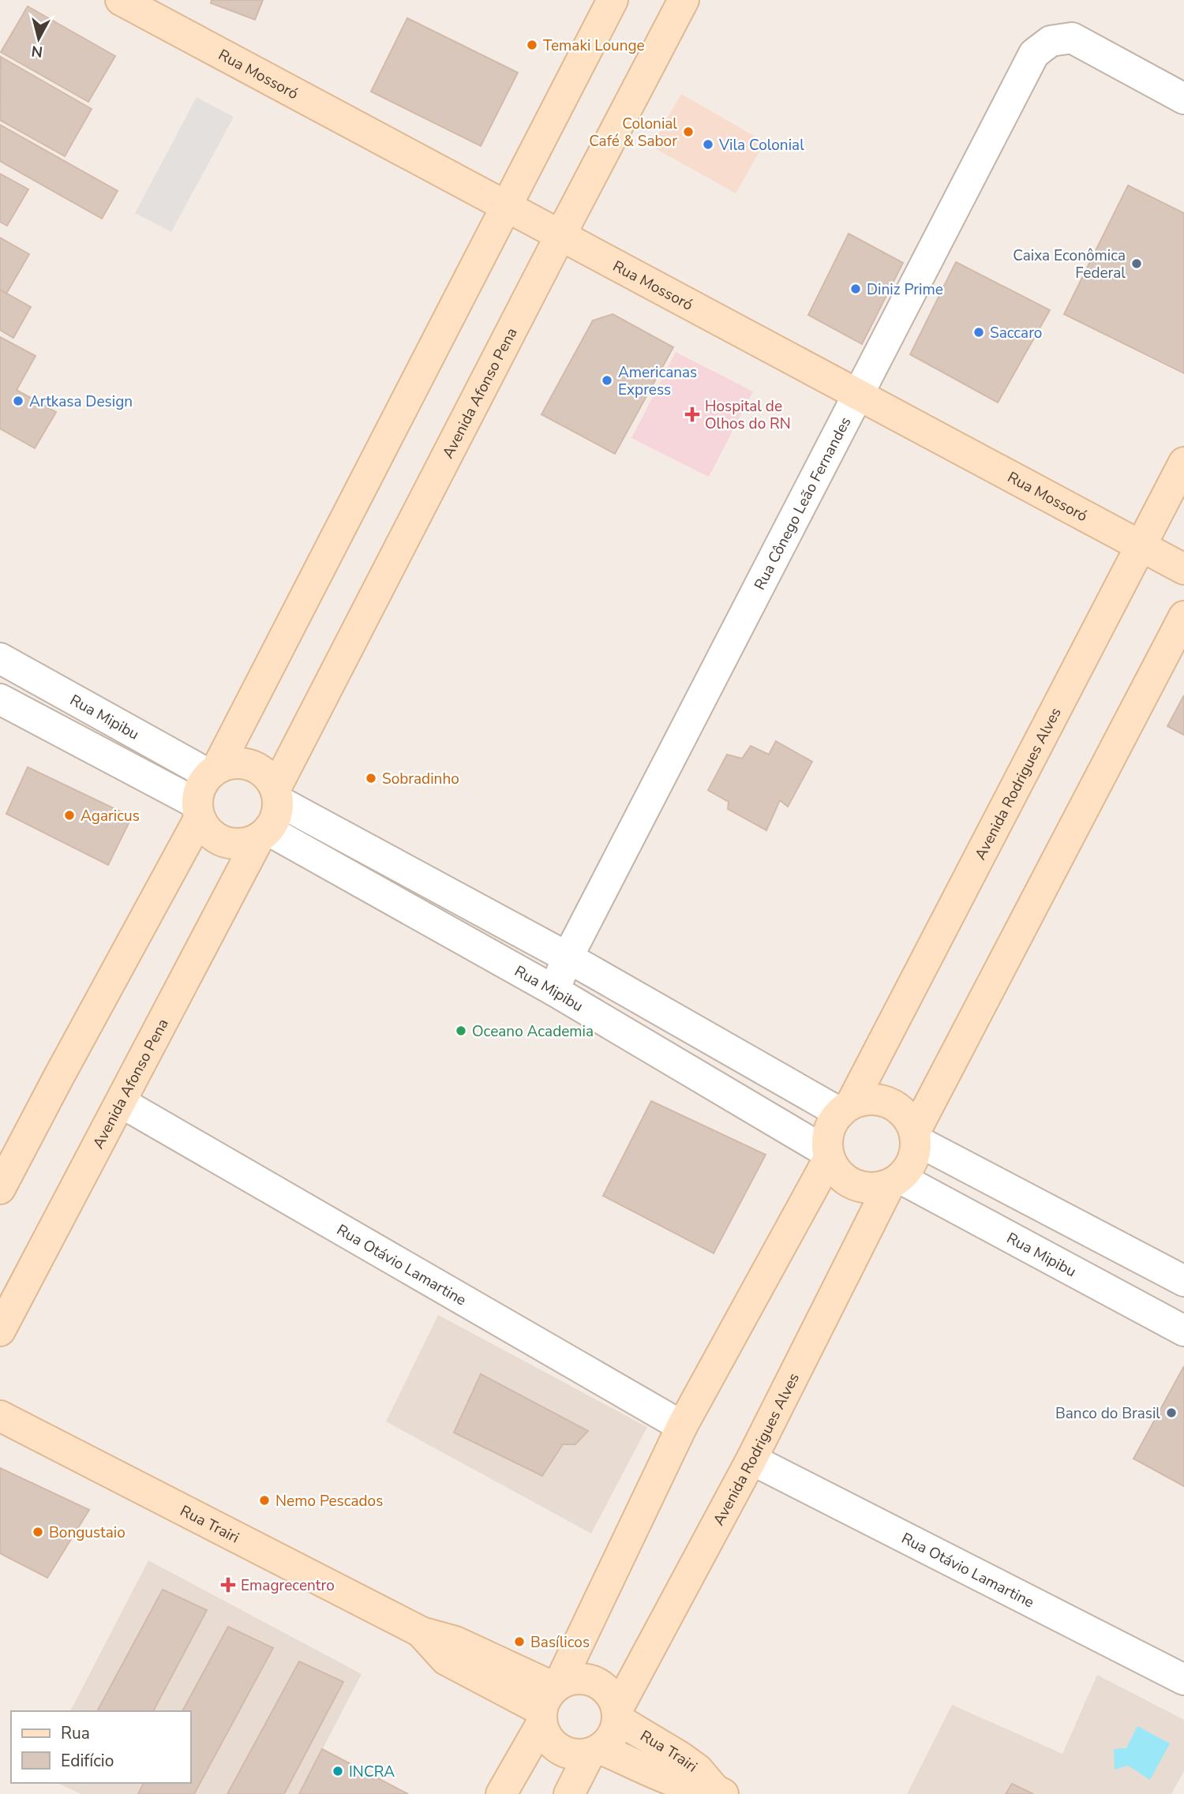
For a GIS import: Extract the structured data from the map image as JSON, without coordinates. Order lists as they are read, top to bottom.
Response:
{
  "streets": {
    "main road": [
      "Rua Mossoró",
      "Avenida Afonso Pena",
      "Avenida Rodrigues Alves",
      "Rua Trairi"
    ],
    "street": ["Rua Cônego Leão Fernandes", "Rua Mipibu", "Rua Otávio Lamartine"]
  },
  "crossings": [
    ["Rua Mossoró", "Avenida Afonso Pena"],
    ["Rua Mossoró", "Rua Cônego Leão Fernandes"],
    ["Rua Mossoró", "Avenida Rodrigues Alves"],
    ["Avenida Afonso Pena", "Rua Mipibu"],
    ["Avenida Afonso Pena", "Rua Otávio Lamartine"],
    ["Rua Cônego Leão Fernandes", "Rua Mipibu"],
    ["Rua Mipibu", "Avenida Rodrigues Alves"],
    ["Avenida Rodrigues Alves", "Rua Otávio Lamartine"],
    ["Avenida Rodrigues Alves", "Rua Trairi"]
  ],
  "places": {
    "other": [
      "Temaki Lounge",
      "Colonial Café & Sabor",
      "Vila Colonial",
      "Caixa Econômica Federal",
      "Diniz Prime",
      "Saccaro",
      "Americanas Express",
      "Artkasa Design",
      "Sobradinho",
      "Agaricus",
      "Oceano Academia",
      "Banco do Brasil",
      "Nemo Pescados",
      "Bongustaio",
      "Basílicos",
      "INCRA"
    ],
    "health": ["Hospital de Olhos do RN", "Emagrecentro"]
  },
  "legend": ["Rua", "Edifício"],
  "north": "bottom"
}
